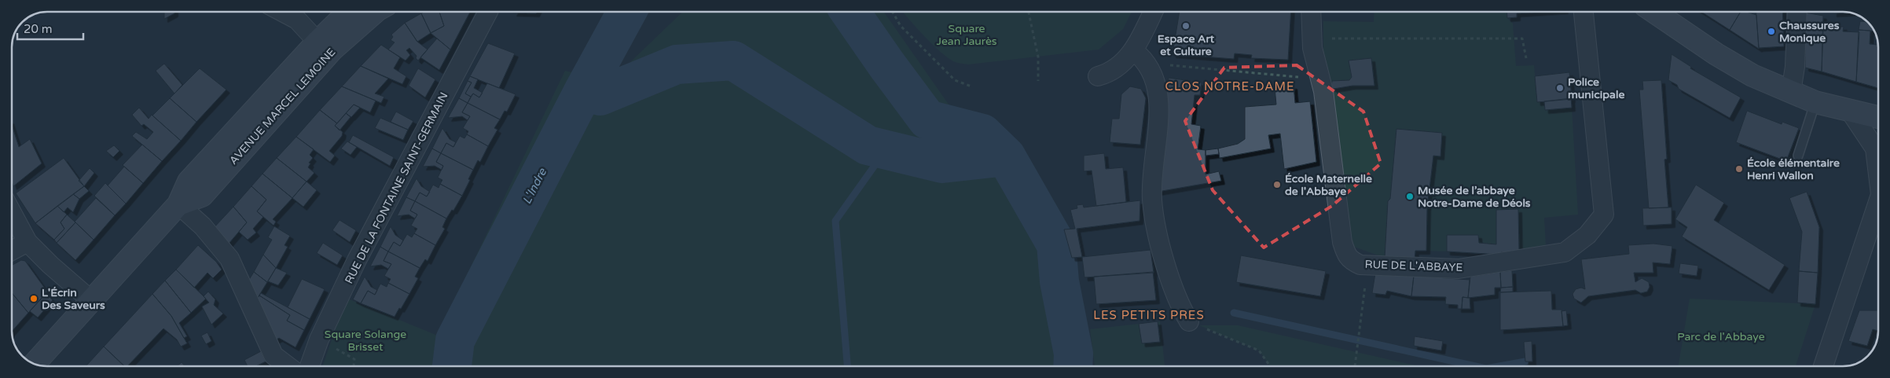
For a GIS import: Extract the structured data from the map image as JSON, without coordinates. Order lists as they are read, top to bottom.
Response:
{
  "streets": {
    "main road": ["AVENUE MARCEL LEMOINE"],
    "street": ["RUE DE LA FONTAINE SAINT-GERMAIN", "RUE DE L'ABBAYE"]
  },
  "districts": ["CLOS NOTRE-DAME", "LES PETITS PRES"],
  "water": ["L'Indre"],
  "parks": ["Square Jean Jaurès", "Square Solange Brisset", "Parc de l'Abbaye"],
  "places": [
    "Espace Art et Culture",
    "Chaussures Monique",
    "Police municipale",
    "École élémentaire Henri Wallon",
    "École Maternelle de l'Abbaye",
    "Musée de l’abbaye Notre-Dame de Déols",
    "L'Écrin Des Saveurs"
  ],
  "scale_bar": "20 m"
}
